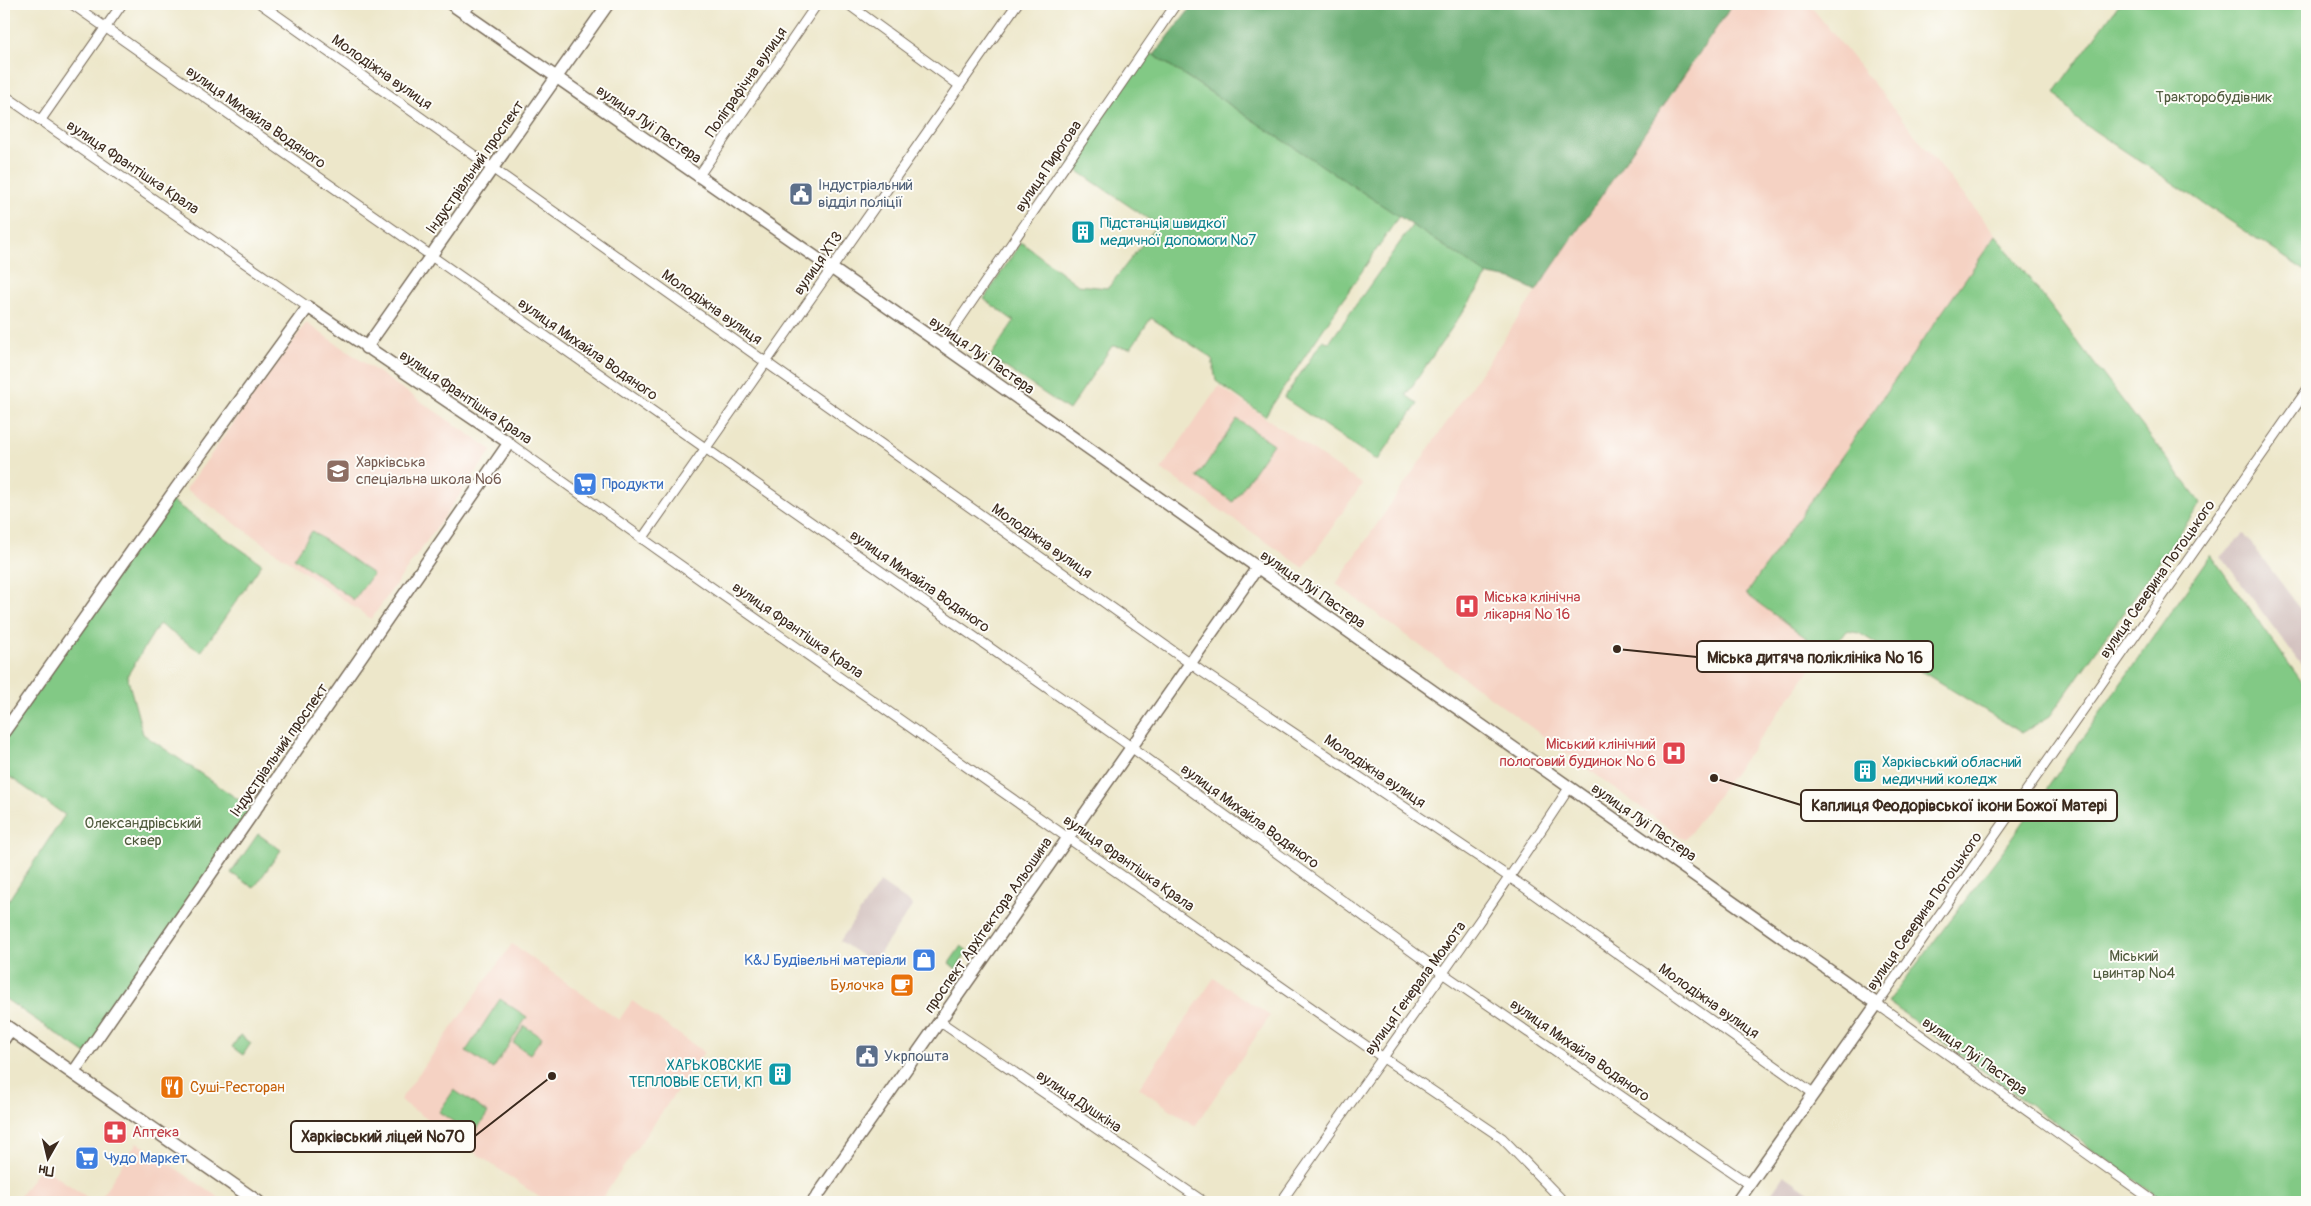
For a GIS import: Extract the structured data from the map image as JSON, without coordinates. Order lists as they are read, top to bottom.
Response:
{
  "streets": {
    "street": [
      "Молодіжна вулиця",
      "Поліграфічна вулиця",
      "вулиця Михайла Водяного",
      "вулиця Луї Пастера",
      "вулиця Пирогова",
      "вулиця Франтішка Крала",
      "Індустріальний проспект",
      "вулиця ХТЗ",
      "вулиця Северина Потоцького",
      "проспект Архітектора Альошина",
      "вулиця Генерала Момота",
      "вулиця Душкіна"
    ]
  },
  "crossings": [
    ["Молодіжна вулиця", "Індустріальний проспект"],
    ["Молодіжна вулиця", "вулиця ХТЗ"],
    ["Молодіжна вулиця", "вулиця Северина Потоцького"],
    ["Молодіжна вулиця", "проспект Архітектора Альошина"],
    ["Молодіжна вулиця", "вулиця Генерала Момота"],
    ["Поліграфічна вулиця", "вулиця Луї Пастера"],
    ["вулиця Михайла Водяного", "Індустріальний проспект"],
    ["вулиця Михайла Водяного", "вулиця ХТЗ"],
    ["вулиця Михайла Водяного", "вулиця Северина Потоцького"],
    ["вулиця Михайла Водяного", "проспект Архітектора Альошина"],
    ["вулиця Михайла Водяного", "вулиця Генерала Момота"],
    ["вулиця Луї Пастера", "вулиця Пирогова"],
    ["вулиця Луї Пастера", "Індустріальний проспект"],
    ["вулиця Луї Пастера", "вулиця ХТЗ"],
    ["вулиця Луї Пастера", "вулиця Северина Потоцького"],
    ["вулиця Луї Пастера", "проспект Архітектора Альошина"],
    ["вулиця Луї Пастера", "вулиця Генерала Момота"],
    ["вулиця Франтішка Крала", "Індустріальний проспект"],
    ["вулиця Франтішка Крала", "вулиця ХТЗ"],
    ["вулиця Франтішка Крала", "проспект Архітектора Альошина"],
    ["вулиця Франтішка Крала", "вулиця Генерала Момота"],
    ["проспект Архітектора Альошина", "вулиця Душкіна"]
  ],
  "parks": ["Тракторобудівник", "Олександрівський сквер", "Міський цвинтар №4"],
  "places": {
    "public building": ["Індустріальний відділ поліції", "Укрпошта"],
    "building": ["Підстанція швидкої медичної допомоги №7", "Харківський обласний медичний коледж", "ХАРЬКОВСКИЕ ТЕПЛОВЫЕ СЕТИ, КП"],
    "school or university": ["Харківська спеціальна школа №6"],
    "supermarket": ["Продукти", "Чудо Маркет"],
    "hospital": ["Міська клінічна лікарня № 16", "Міський клінічний пологовий будинок № 6"],
    "other": ["Міська дитяча поліклініка № 16", "Каплиця Феодорівської ікони Божої Матері", "Харківський ліцей №70"],
    "shop": ["K&J Будівельні матеріали"],
    "cafe": ["Булочка"],
    "restaurant": ["Суші-Ресторан"],
    "pharmacy": ["Аптека"]
  },
  "north": "bottom"
}
